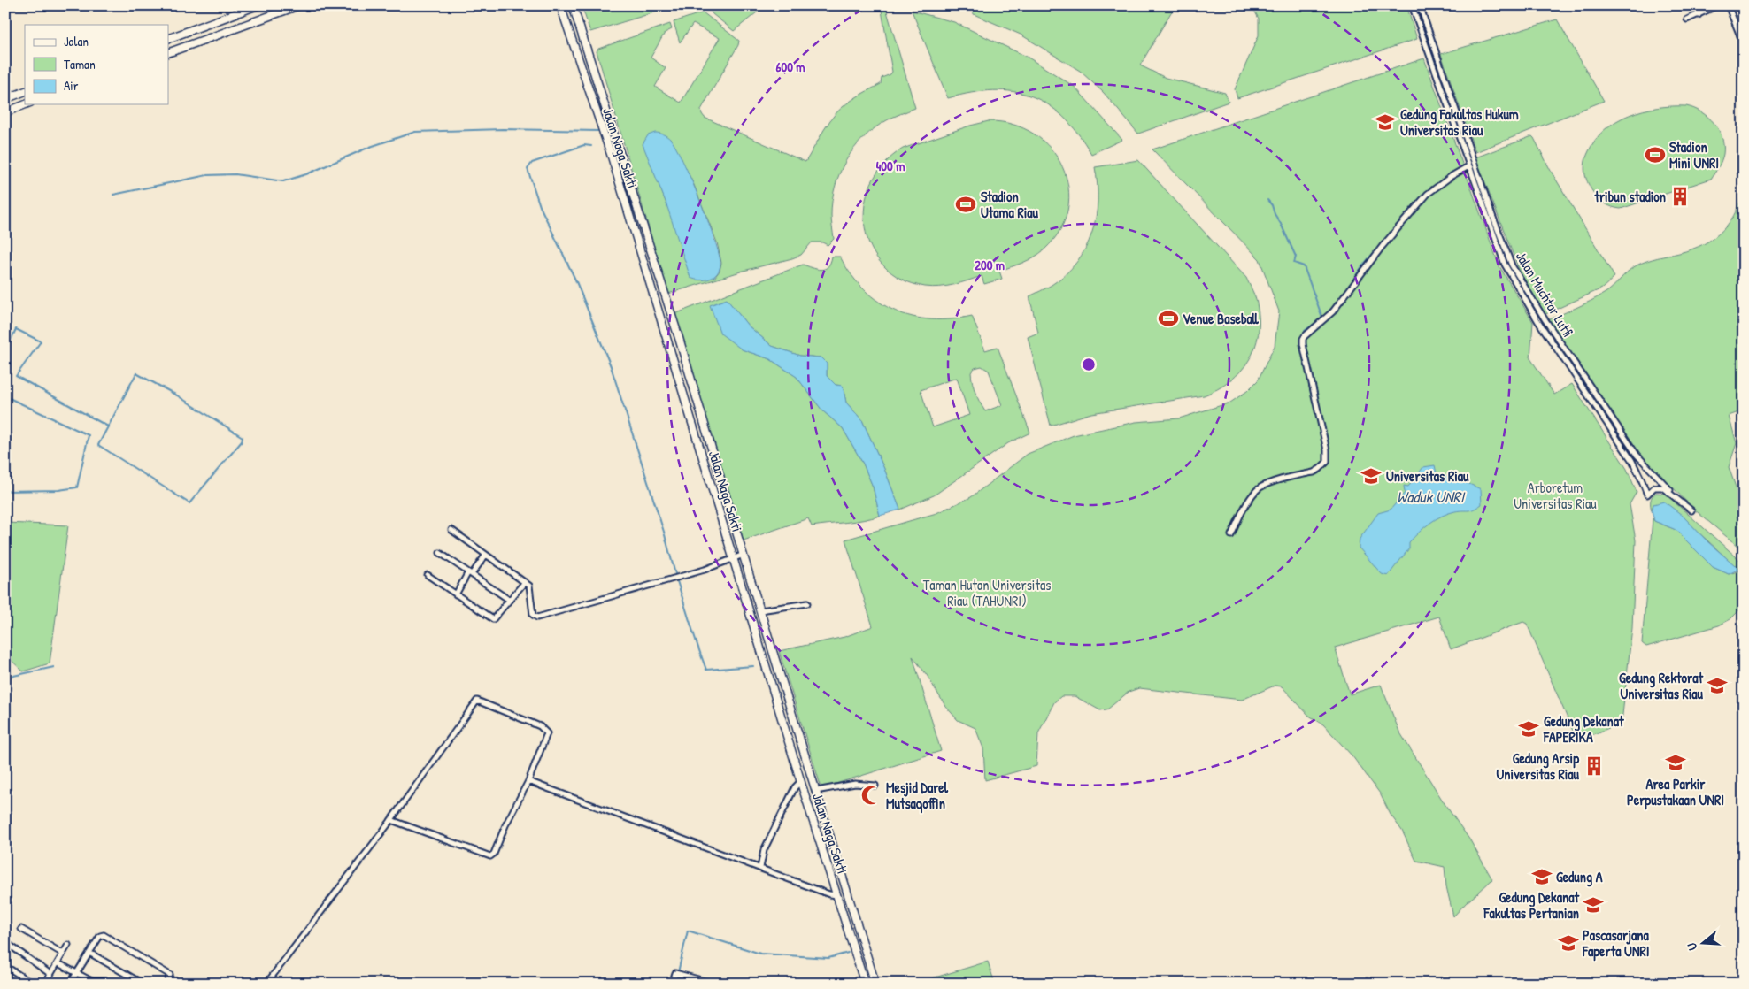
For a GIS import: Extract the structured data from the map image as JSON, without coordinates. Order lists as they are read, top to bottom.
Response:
{
  "streets": {
    "main road": ["Jalan Naga Sakti"],
    "street": ["Jalan Muchtar Lutfi"]
  },
  "water": ["Waduk UNRI"],
  "parks": ["Arboretum Universitas Riau", "Taman Hutan Universitas Riau (TAHUNRI)"],
  "places": {
    "school or university": [
      "Gedung Fakultas Hukum Universitas Riau",
      "Universitas Riau",
      "Gedung Rektorat Universitas Riau",
      "Gedung Dekanat FAPERIKA",
      "Area Parkir Perpustakaan UNRI",
      "Gedung A",
      "Gedung Dekanat Fakultas Pertanian",
      "Pascasarjana Faperta UNRI"
    ],
    "sports": ["Stadion Mini UNRI", "Stadion Utama Riau", "Venue Baseball"],
    "building": ["tribun stadion", "Gedung Arsip Universitas Riau"],
    "mosque": ["Mesjid Darel Mutsaqoffin"]
  },
  "legend": ["Jalan", "Taman", "Air"],
  "north": "left",
  "rings": ["600 m", "400 m", "200 m"]
}
